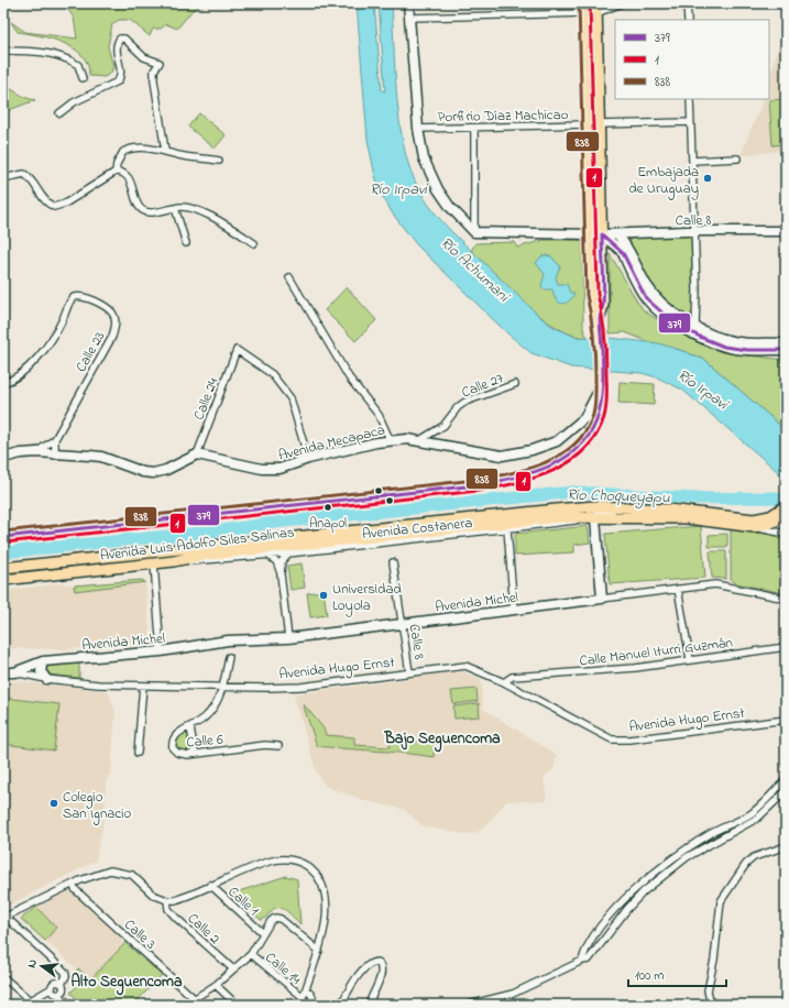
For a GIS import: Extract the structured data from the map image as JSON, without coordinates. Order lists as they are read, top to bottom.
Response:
{
  "streets": {
    "main road": ["Avenida Luis Adolfo Siles Salinas"],
    "street": [
      "Porfirio Díaz Machicao",
      "Calle 8",
      "Calle 23",
      "Calle 27",
      "Calle 24",
      "Avenida Mecapaca",
      "Avenida Costanera",
      "Avenida Michel",
      "Calle Manuel Iturri Guzmán",
      "Avenida Hugo Ernst",
      "Calle 6",
      "Calle 1",
      "Calle 2",
      "Calle 3",
      "Calle 14"
    ]
  },
  "crossings": [
    ["Calle 8", "Avenida Michel"],
    ["Calle 8", "Avenida Hugo Ernst"],
    ["Calle 27", "Avenida Mecapaca"],
    ["Calle 24", "Avenida Mecapaca"],
    ["Avenida Costanera", "Avenida Luis Adolfo Siles Salinas"],
    ["Avenida Michel", "Avenida Hugo Ernst"],
    ["Calle Manuel Iturri Guzmán", "Avenida Hugo Ernst"],
    ["Avenida Hugo Ernst", "Calle 6"]
  ],
  "districts": ["Bajo Seguencoma", "Alto Seguencoma"],
  "water": ["Río Irpavi", "Río Achumani", "Río Choqueyapu"],
  "places": [
    "Embajada de Uruguay",
    "Anapol",
    "Universidad Loyola",
    "Colegio San Ignacio"
  ],
  "lines": ["transit line 1", "transit line 838", "transit line 379"],
  "legend": ["379", "1", "838"],
  "scale_bar": "100 m",
  "north": "left"
}
